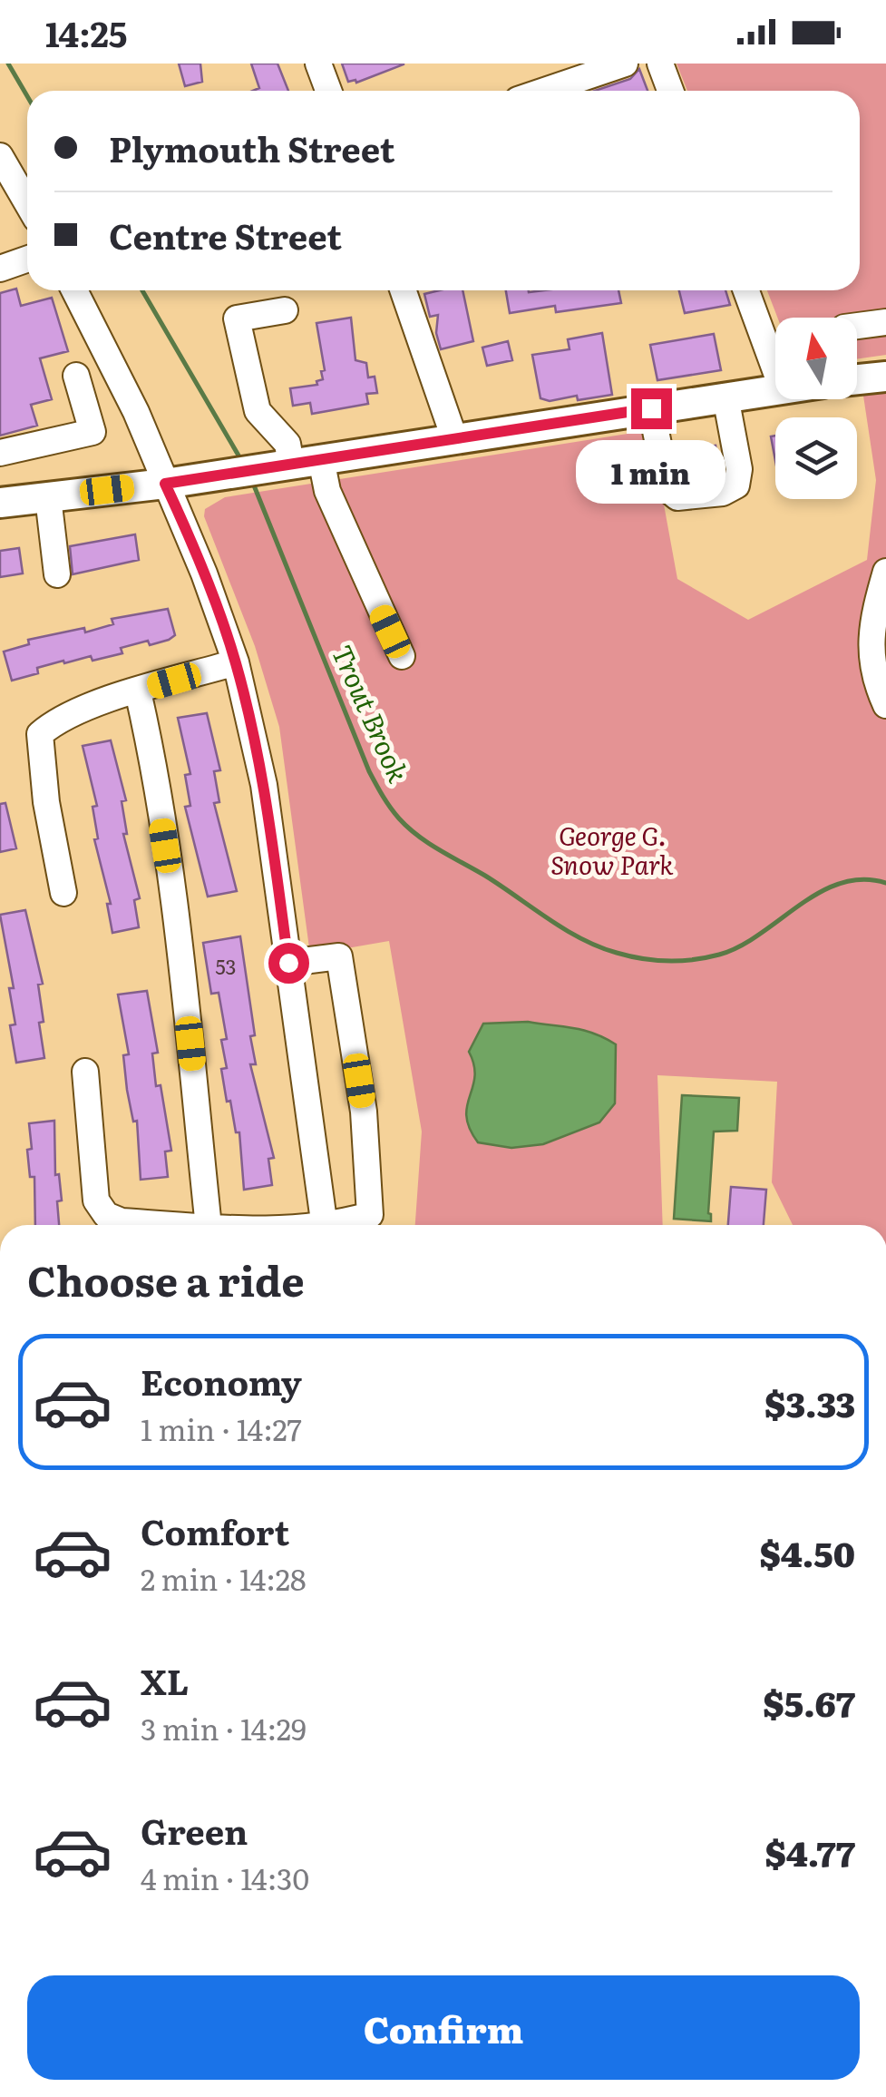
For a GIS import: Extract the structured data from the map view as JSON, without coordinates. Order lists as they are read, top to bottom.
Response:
{
  "water": ["Trout Brook"],
  "parks": ["George G. Snow Park"],
  "house_numbers": ["53"],
  "north": "top",
  "page": {
    "status": "14:25",
    "banner": ["Plymouth Street", "Centre Street"],
    "bubble": "1 min",
    "heading": "Choose a ride",
    "list": [
      {
        "name": "Economy",
        "note": "1 min · 14:27",
        "value": "$3.33"
      },
      {
        "name": "Comfort",
        "note": "2 min · 14:28",
        "value": "$4.50"
      },
      {
        "name": "XL",
        "note": "3 min · 14:29",
        "value": "$5.67"
      },
      {
        "name": "Green",
        "note": "4 min · 14:30",
        "value": "$4.77"
      }
    ],
    "buttons": "Confirm"
  }
}
